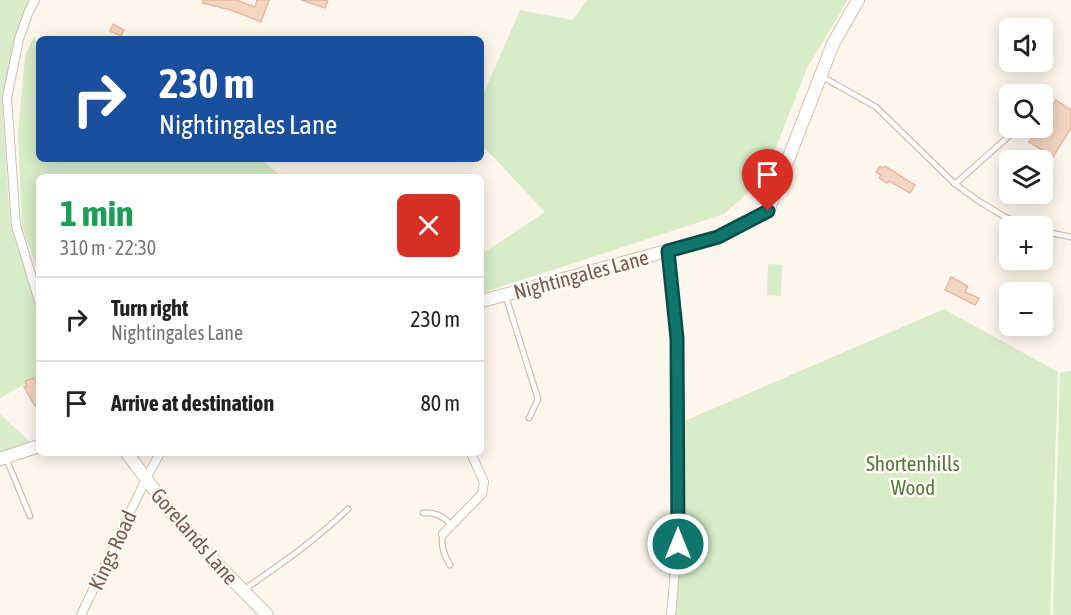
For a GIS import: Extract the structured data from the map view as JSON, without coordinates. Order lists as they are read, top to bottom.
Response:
{
  "streets": {
    "main road": ["Nightingales Lane", "Gorelands Lane"],
    "street": ["Kings Road"]
  },
  "crossings": [
    ["Gorelands Lane", "Kings Road"]
  ],
  "parks": ["Shortenhills Wood"],
  "page": {
    "map_buttons": ["+", "−"],
    "turn": ["230 m", "Nightingales Lane"],
    "heading": ["1 min", "310 m · 22:30"],
    "list": [
      {
        "name": "Turn right",
        "note": "Nightingales Lane",
        "value": "230 m"
      },
      {
        "name": "Arrive at destination",
        "value": "80 m"
      }
    ]
  }
}
